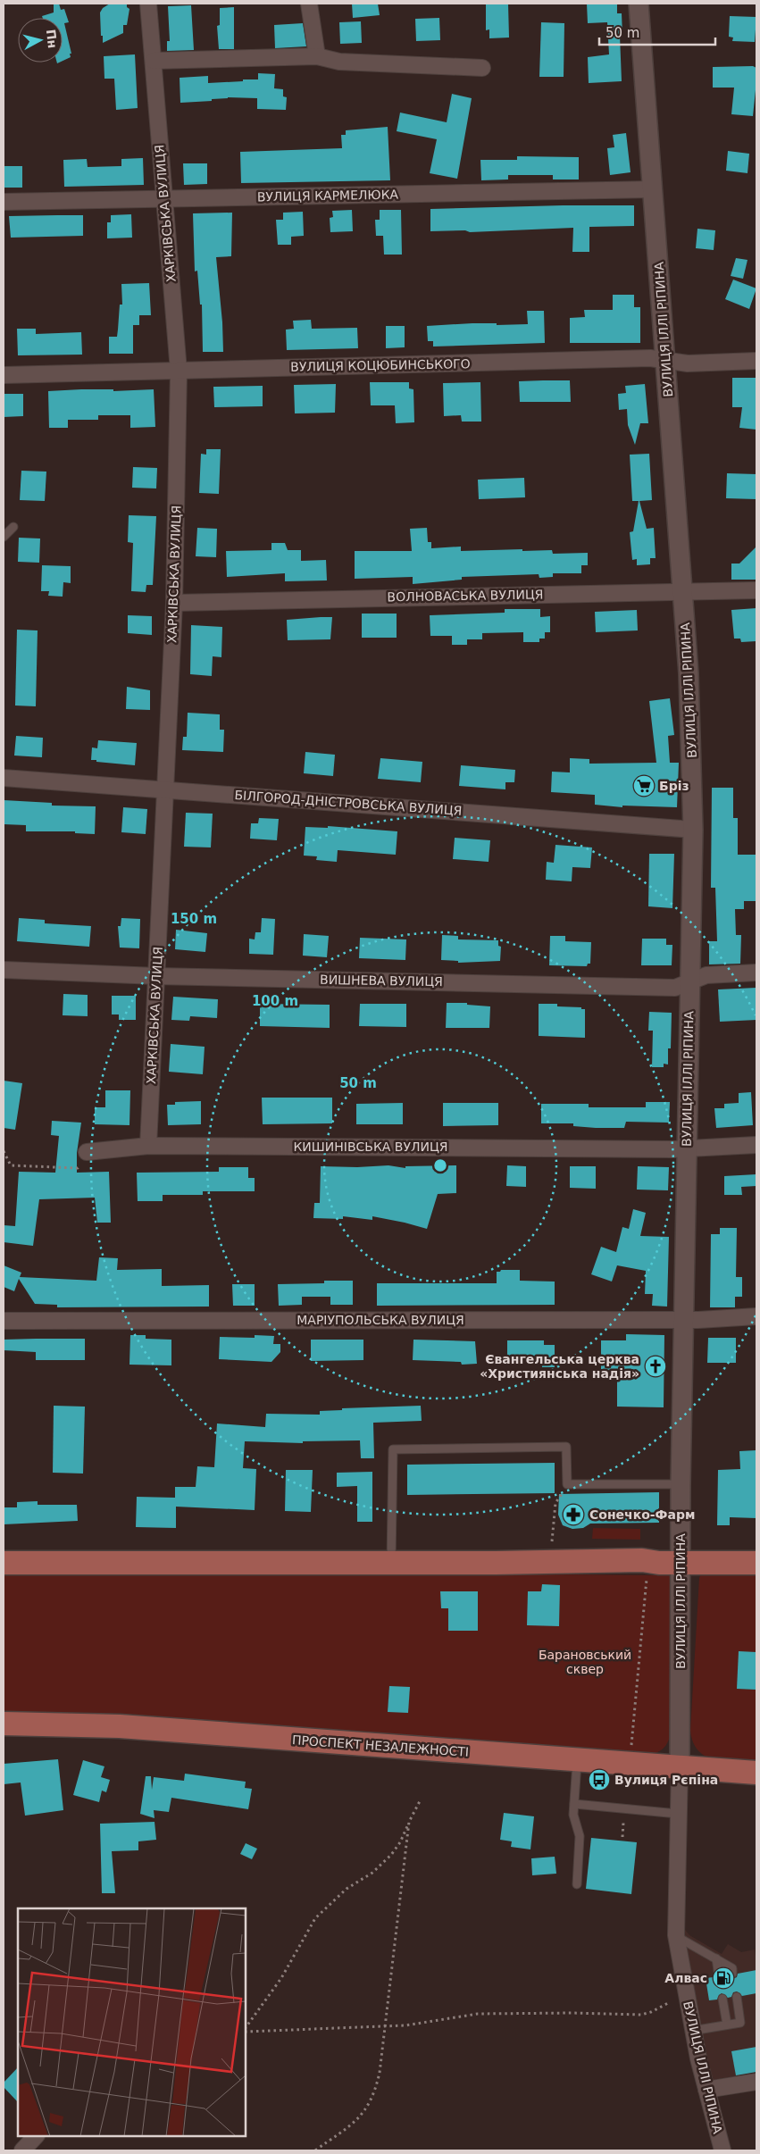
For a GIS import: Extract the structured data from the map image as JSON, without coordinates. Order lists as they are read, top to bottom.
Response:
{
  "streets": {
    "main road": ["ПРОСПЕКТ НЕЗАЛЕЖНОСТІ"],
    "street": [
      "ВУЛИЦЯ КАРМЕЛЮКА",
      "ХАРКІВСЬКА ВУЛИЦЯ",
      "ВУЛИЦЯ ІЛЛІ РІПИНА",
      "ВУЛИЦЯ КОЦЮБИНСЬКОГО",
      "ВОЛНОВАСЬКА ВУЛИЦЯ",
      "БІЛГОРОД-ДНІСТРОВСЬКА ВУЛИЦЯ",
      "ВИШНЕВА ВУЛИЦЯ",
      "КИШИНІВСЬКА ВУЛИЦЯ",
      "МАРІУПОЛЬСЬКА ВУЛИЦЯ"
    ]
  },
  "crossings": [
    ["ВУЛИЦЯ КАРМЕЛЮКА", "ХАРКІВСЬКА ВУЛИЦЯ"],
    ["ВУЛИЦЯ КАРМЕЛЮКА", "ВУЛИЦЯ ІЛЛІ РІПИНА"],
    ["ХАРКІВСЬКА ВУЛИЦЯ", "ВУЛИЦЯ КОЦЮБИНСЬКОГО"],
    ["ХАРКІВСЬКА ВУЛИЦЯ", "ВОЛНОВАСЬКА ВУЛИЦЯ"],
    ["ХАРКІВСЬКА ВУЛИЦЯ", "БІЛГОРОД-ДНІСТРОВСЬКА ВУЛИЦЯ"],
    ["ХАРКІВСЬКА ВУЛИЦЯ", "ВИШНЕВА ВУЛИЦЯ"],
    ["ХАРКІВСЬКА ВУЛИЦЯ", "КИШИНІВСЬКА ВУЛИЦЯ"],
    ["ВУЛИЦЯ ІЛЛІ РІПИНА", "ВУЛИЦЯ КОЦЮБИНСЬКОГО"],
    ["ВУЛИЦЯ ІЛЛІ РІПИНА", "ВОЛНОВАСЬКА ВУЛИЦЯ"],
    ["ВУЛИЦЯ ІЛЛІ РІПИНА", "БІЛГОРОД-ДНІСТРОВСЬКА ВУЛИЦЯ"],
    ["ВУЛИЦЯ ІЛЛІ РІПИНА", "ВИШНЕВА ВУЛИЦЯ"],
    ["ВУЛИЦЯ ІЛЛІ РІПИНА", "КИШИНІВСЬКА ВУЛИЦЯ"],
    ["ВУЛИЦЯ ІЛЛІ РІПИНА", "МАРІУПОЛЬСЬКА ВУЛИЦЯ"],
    ["ВУЛИЦЯ ІЛЛІ РІПИНА", "ПРОСПЕКТ НЕЗАЛЕЖНОСТІ"]
  ],
  "parks": ["Барановський сквер"],
  "places": {
    "supermarket": ["Бріз"],
    "church": ["Євангельська церква «Християнська надія»"],
    "pharmacy": ["Сонечко-Фарм"],
    "bus stop": ["Вулиця Рєпіна"],
    "fuel station": ["Алвас"]
  },
  "scale_bar": "50 m",
  "north": "right",
  "rings": ["150 m", "100 m", "50 m"]
}
